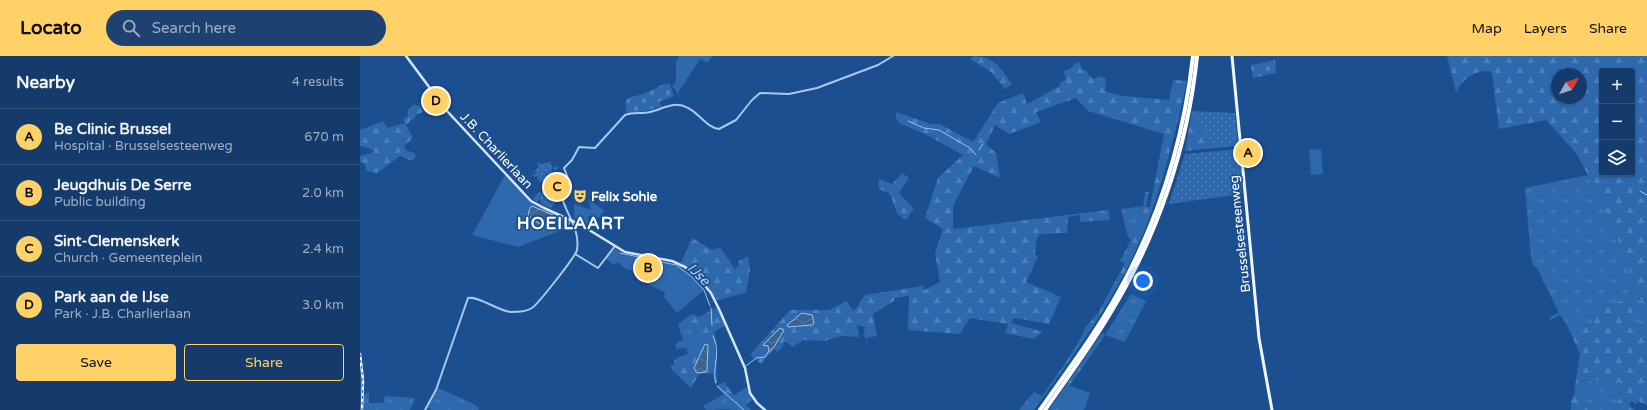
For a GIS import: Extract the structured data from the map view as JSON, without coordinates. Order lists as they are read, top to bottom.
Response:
{
  "streets": {
    "main road": ["J.B. Charlierlaan", "Brusselsesteenweg"]
  },
  "districts": ["HOEILAART"],
  "water": ["IJse"],
  "places": {
    "theatre": ["Felix Sohie"]
  },
  "north": "top right",
  "page": {
    "header": "Locato",
    "search": "Search here",
    "nav": ["Map", "Layers", "Share"],
    "heading": ["Nearby", "4 results"],
    "map_buttons": ["+", "−"],
    "pins": [
      "D",
      "A",
      "C",
      "B"
    ],
    "list": [
      {
        "mark": "A",
        "name": "Be Clinic Brussel",
        "note": "Hospital · Brusselsesteenweg",
        "value": "670 m"
      },
      {
        "mark": "B",
        "name": "Jeugdhuis De Serre",
        "note": "Public building",
        "value": "2.0 km"
      },
      {
        "mark": "C",
        "name": "Sint-Clemenskerk",
        "note": "Church · Gemeenteplein",
        "value": "2.4 km"
      },
      {
        "mark": "D",
        "name": "Park aan de IJse",
        "note": "Park · J.B. Charlierlaan",
        "value": "3.0 km"
      }
    ],
    "buttons": ["Save", "Share"]
  }
}
